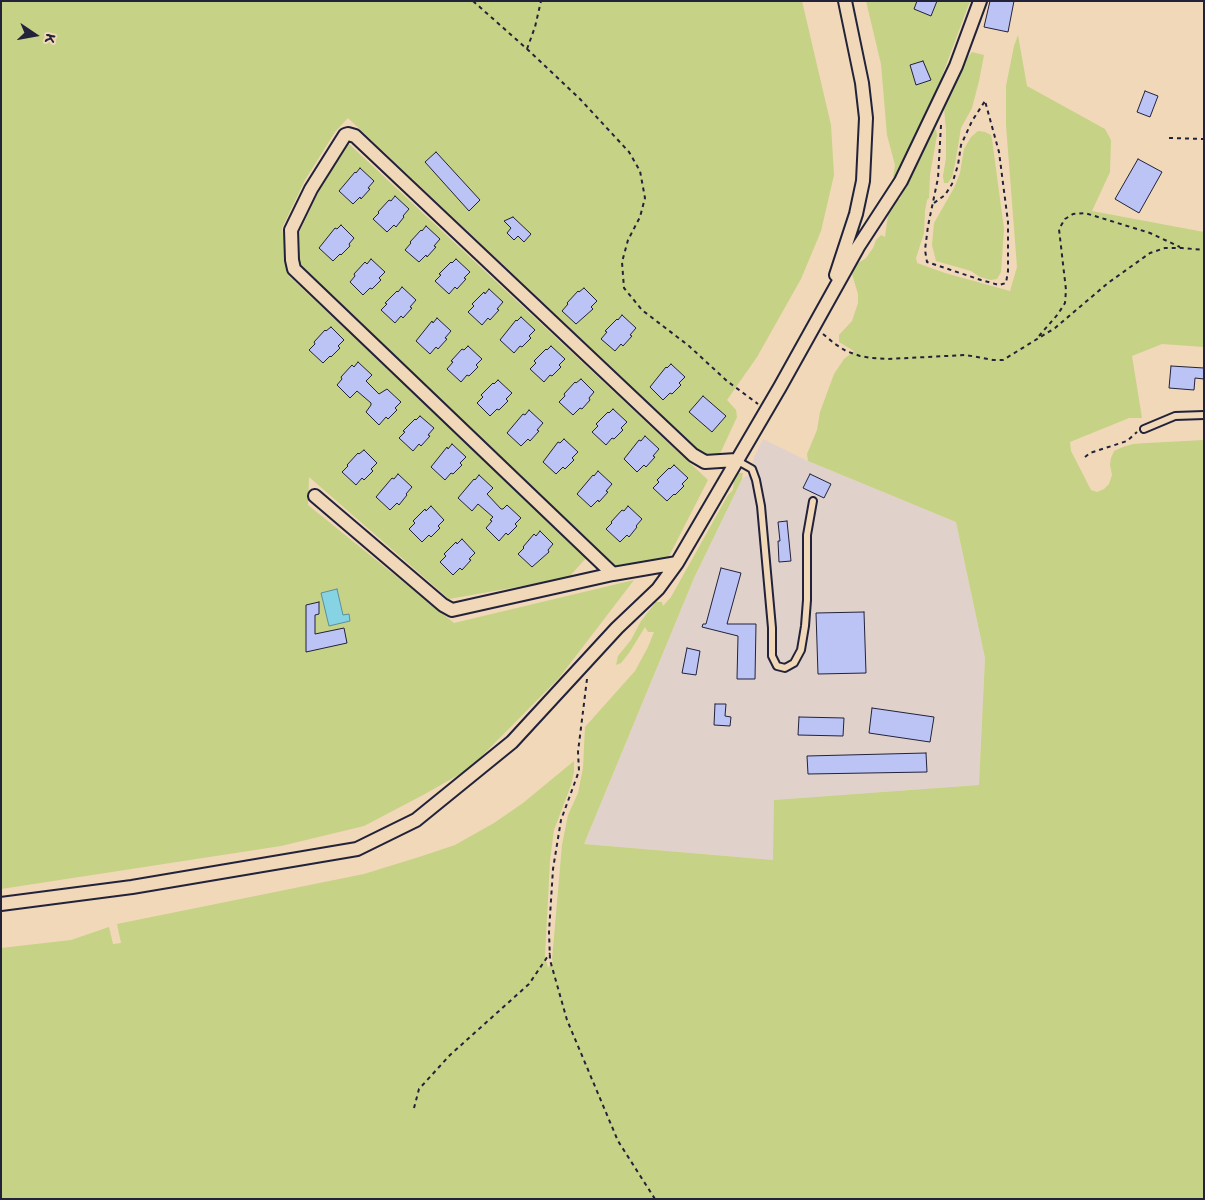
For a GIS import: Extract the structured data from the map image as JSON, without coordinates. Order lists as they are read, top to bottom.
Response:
{
  "north": "right"
}
